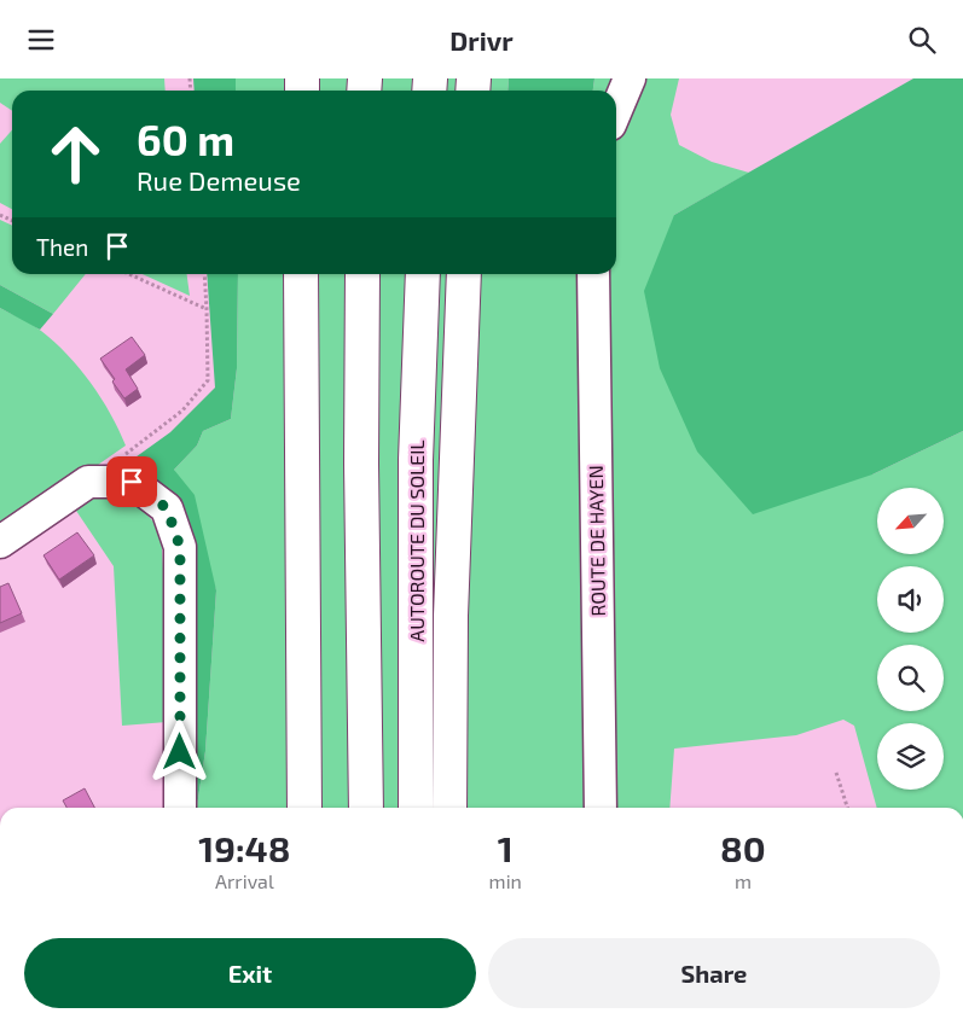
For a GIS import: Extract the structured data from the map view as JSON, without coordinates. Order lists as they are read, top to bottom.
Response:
{
  "streets": {
    "highway": ["AUTOROUTE DU SOLEIL"],
    "street": ["ROUTE DE HAYEN"]
  },
  "north": "bottom left",
  "page": {
    "header": "Drivr",
    "turn": ["60 m", "Rue Demeuse"],
    "then": "Then",
    "eta": [
      "19:48",
      "Arrival",
      "1",
      "min",
      "80",
      "m"
    ],
    "buttons": ["Exit", "Share"]
  }
}
